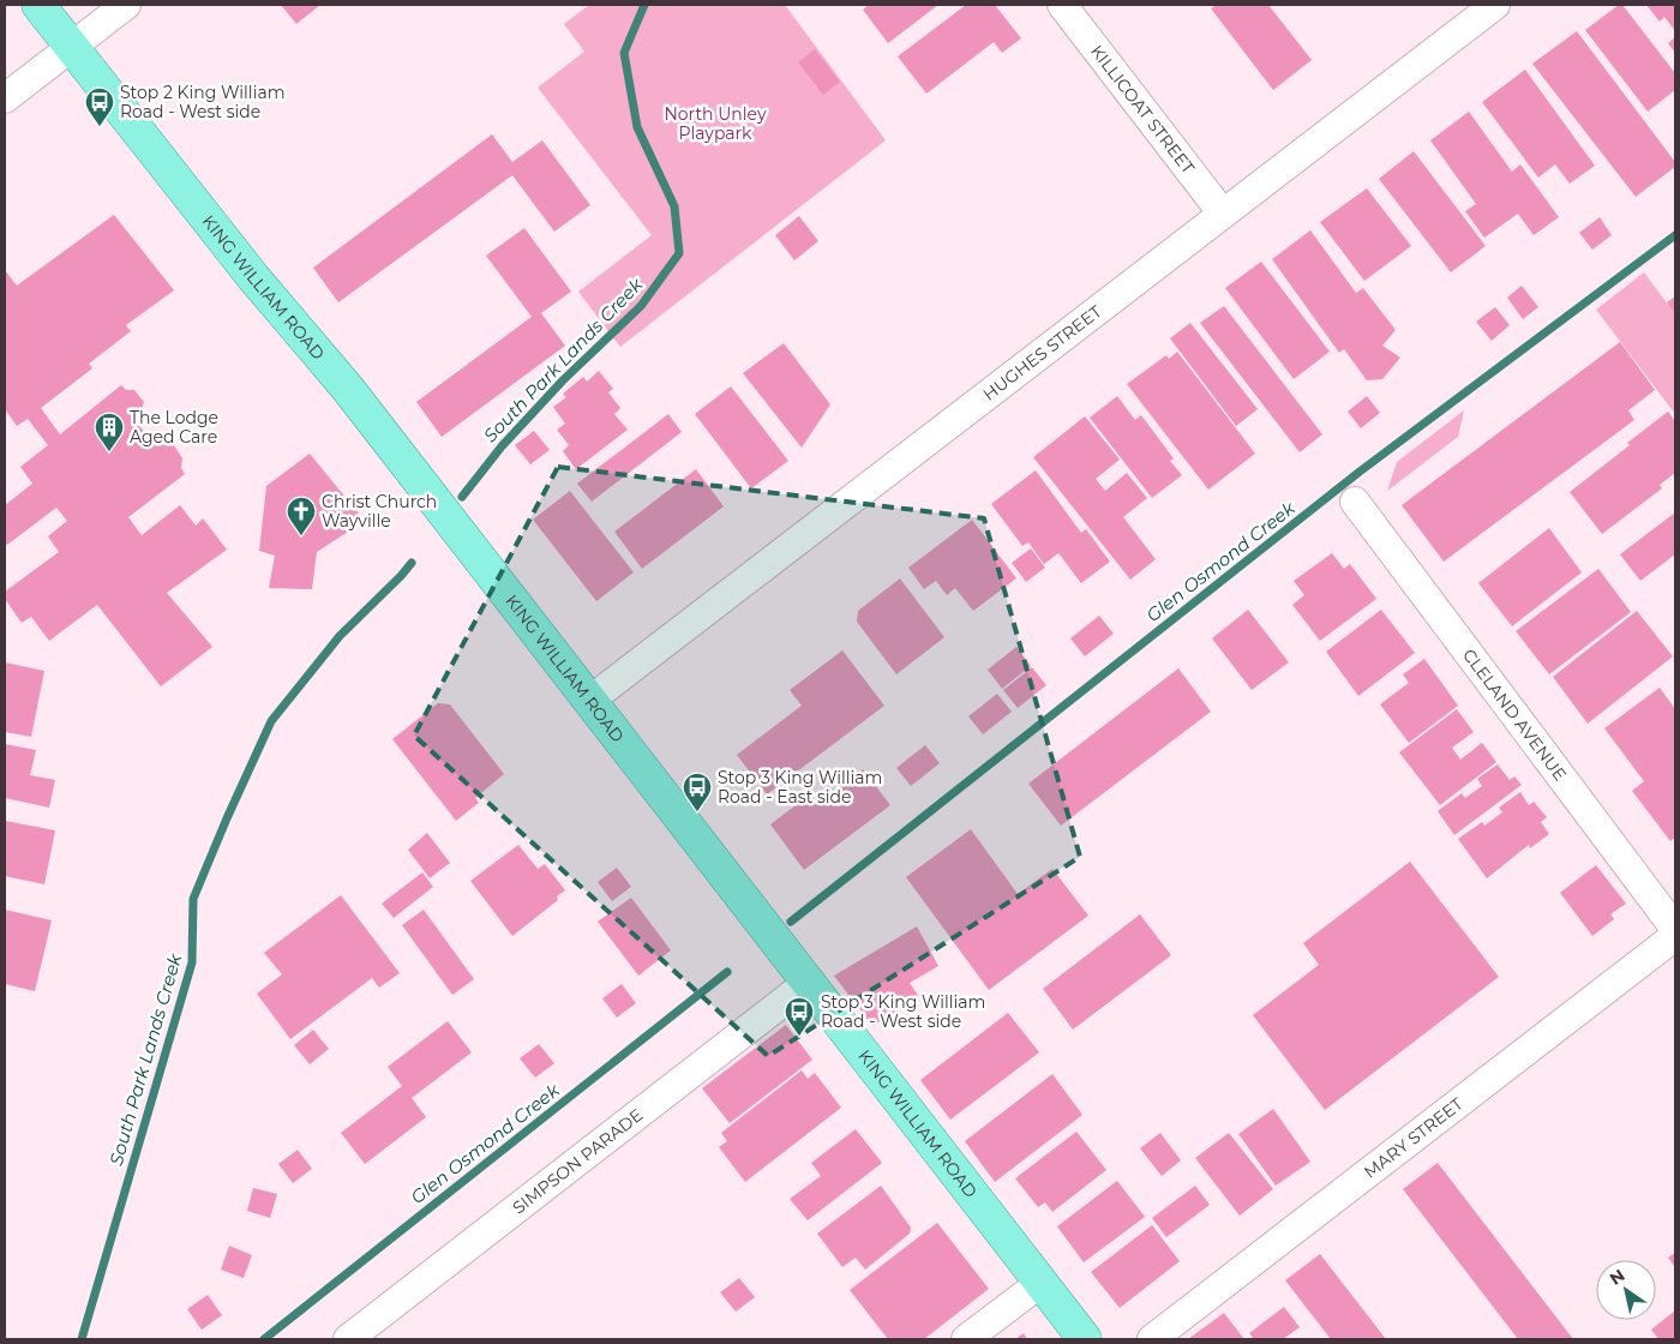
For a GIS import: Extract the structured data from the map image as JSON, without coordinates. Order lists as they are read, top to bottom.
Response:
{
  "streets": {
    "main road": ["KING WILLIAM ROAD"],
    "street": [
      "KILLICOAT STREET",
      "HUGHES STREET",
      "CLELAND AVENUE",
      "MARY STREET",
      "SIMPSON PARADE"
    ]
  },
  "crossings": [
    ["KILLICOAT STREET", "HUGHES STREET"],
    ["KING WILLIAM ROAD", "HUGHES STREET"],
    ["KING WILLIAM ROAD", "SIMPSON PARADE"]
  ],
  "water": ["South Park Lands Creek", "Glen Osmond Creek"],
  "parks": ["North Unley Playpark"],
  "places": {
    "bus stop": ["Stop 2 King William Road - West side", "Stop 3 King William Road - East side", "Stop 3 King William Road - West side"],
    "building": ["The Lodge Aged Care"],
    "church": ["Christ Church Wayville"]
  },
  "north": "top left"
}
